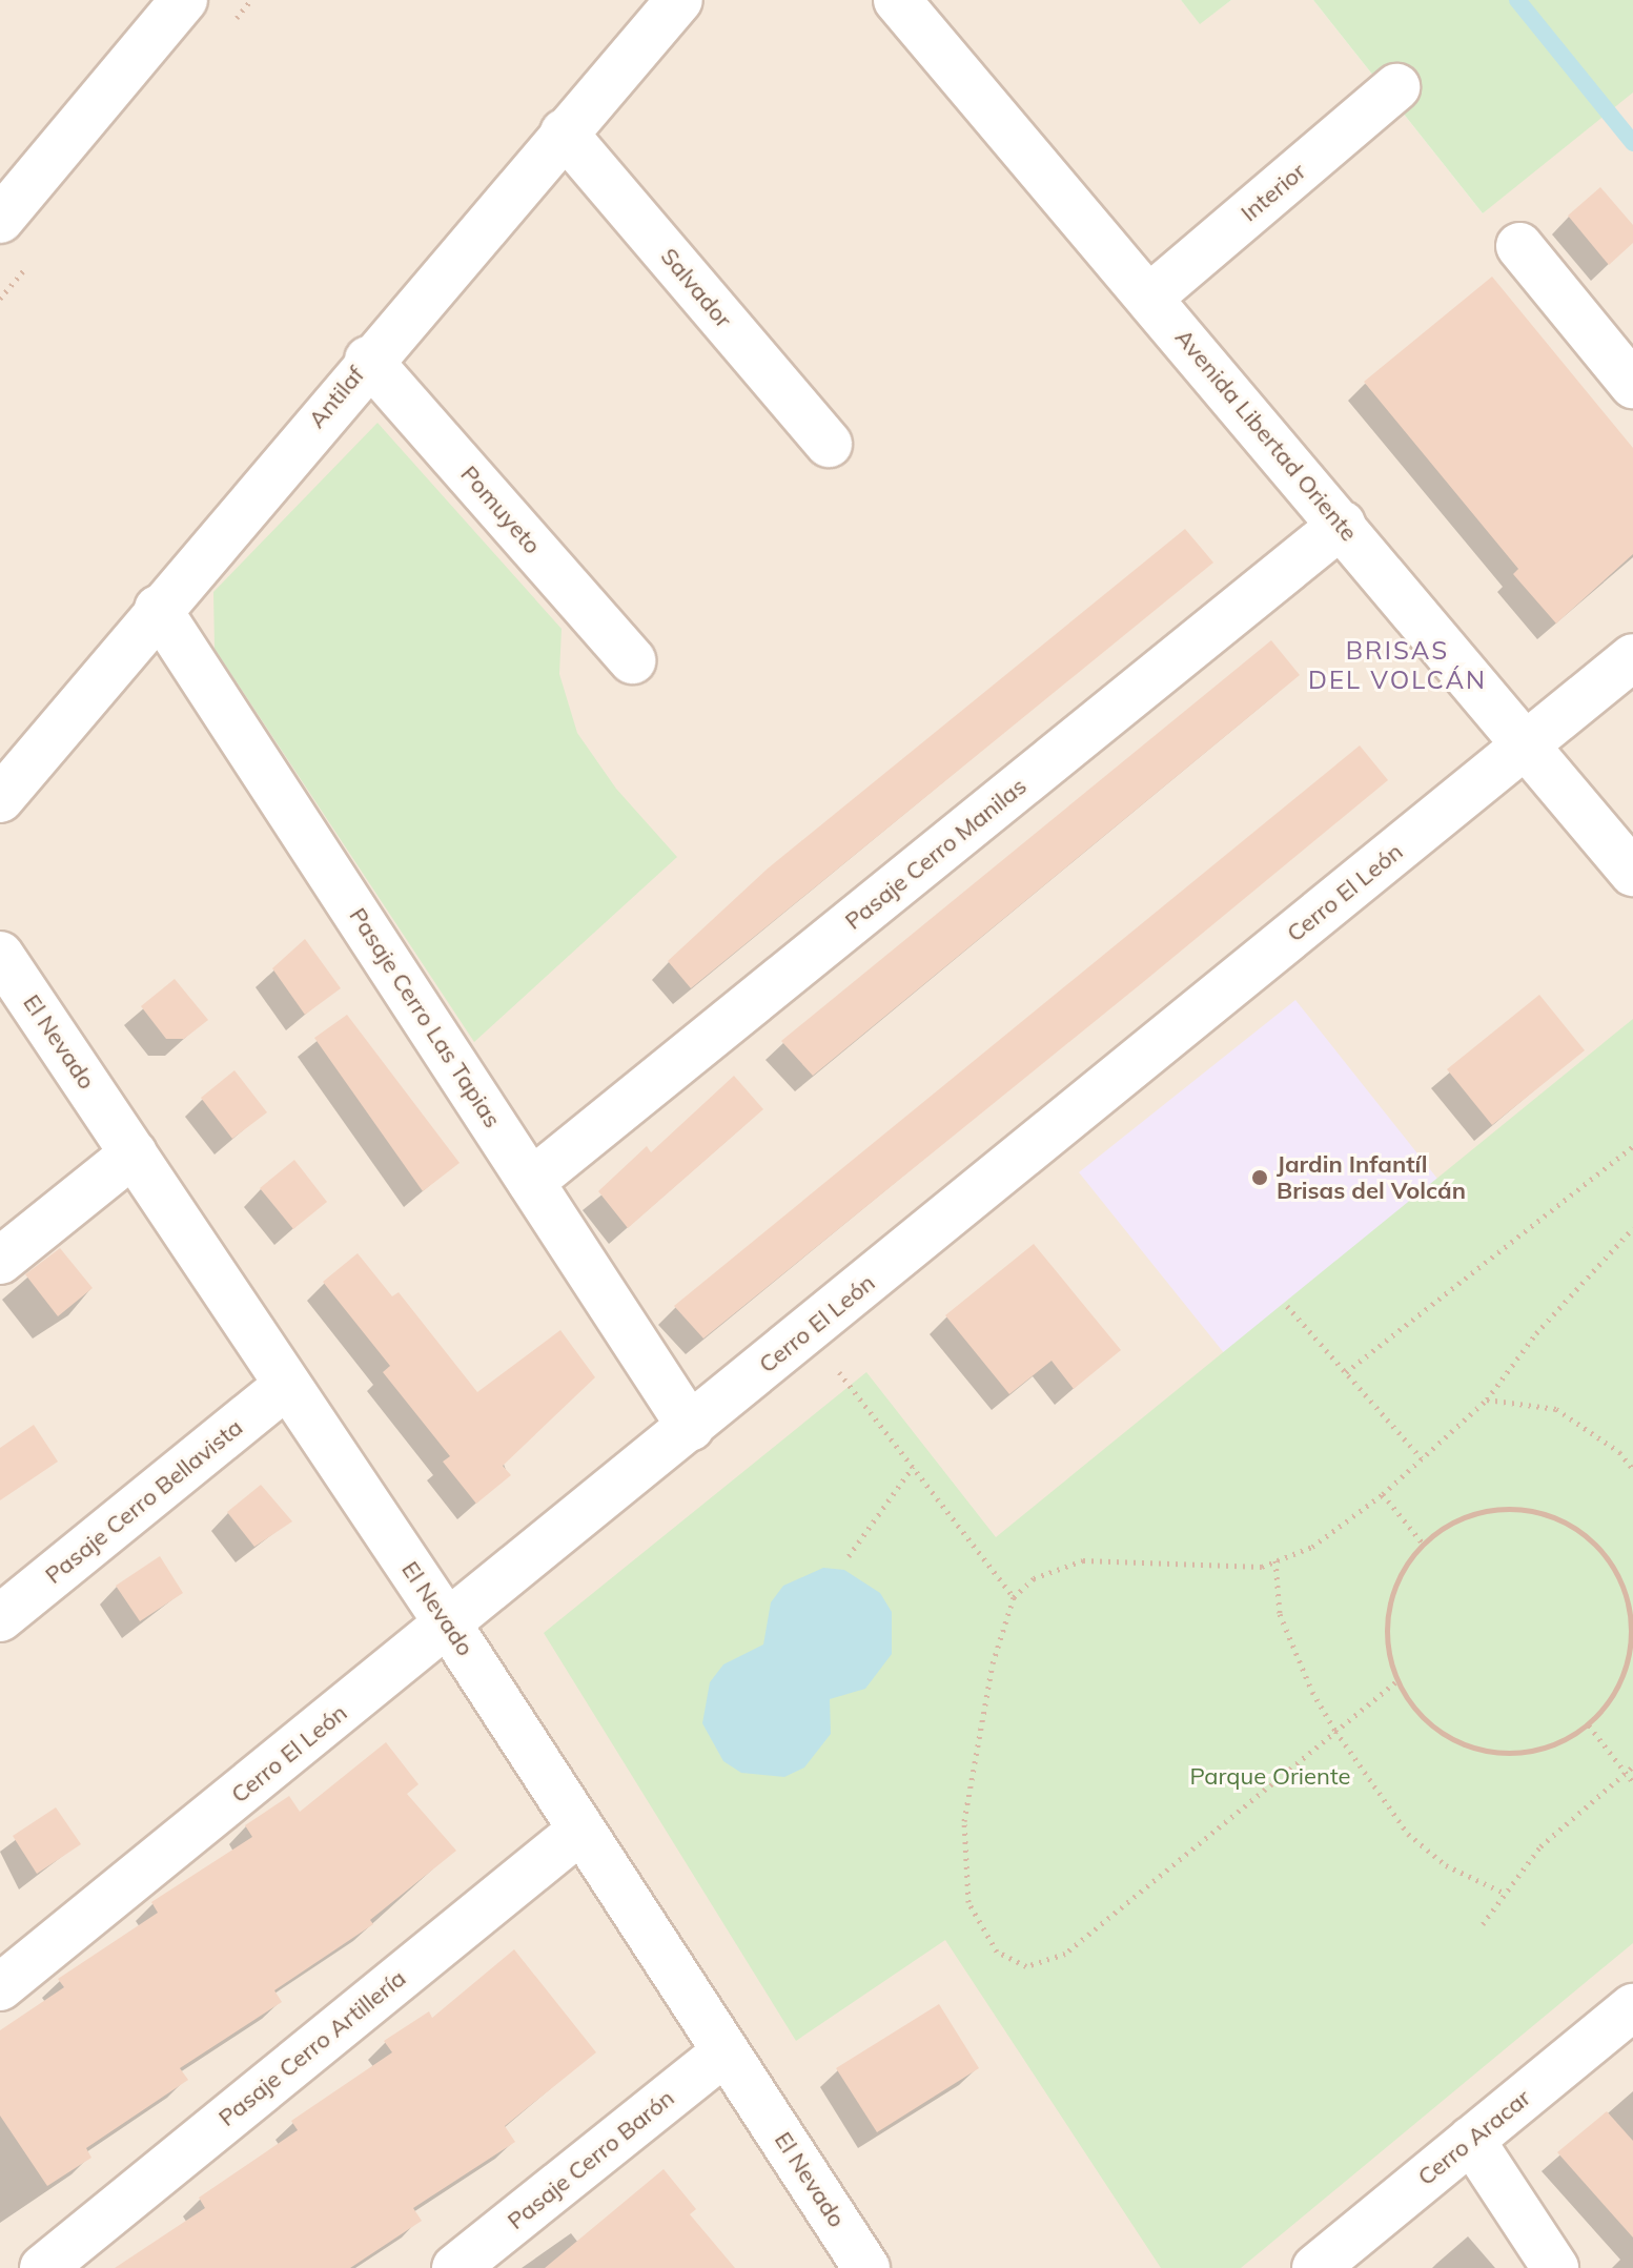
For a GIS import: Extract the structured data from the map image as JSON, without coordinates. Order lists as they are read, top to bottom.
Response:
{
  "streets": {
    "street": [
      "Interior",
      "Salvador",
      "Antilaf",
      "Avenida Libertad Oriente",
      "Pomuyeto",
      "Pasaje Cerro Manilas",
      "Cerro El León",
      "Pasaje Cerro Las Tapias",
      "El Nevado",
      "Pasaje Cerro Bellavista",
      "Pasaje Cerro Artillería",
      "Cerro Aracar",
      "Pasaje Cerro Barón"
    ]
  },
  "crossings": [
    ["Interior", "Avenida Libertad Oriente"],
    ["Salvador", "Antilaf"],
    ["Antilaf", "Pomuyeto"],
    ["Antilaf", "Pasaje Cerro Las Tapias"],
    ["Avenida Libertad Oriente", "Pasaje Cerro Manilas"],
    ["Avenida Libertad Oriente", "Cerro El León"],
    ["Pasaje Cerro Manilas", "Pasaje Cerro Las Tapias"],
    ["Cerro El León", "Pasaje Cerro Las Tapias"],
    ["Cerro El León", "El Nevado"],
    ["El Nevado", "Pasaje Cerro Bellavista"],
    ["El Nevado", "Pasaje Cerro Artillería"],
    ["El Nevado", "Pasaje Cerro Barón"]
  ],
  "districts": ["BRISAS DEL VOLCÁN"],
  "parks": ["Parque Oriente"],
  "places": ["Jardin Infantíl Brisas del Volcán"]
}
